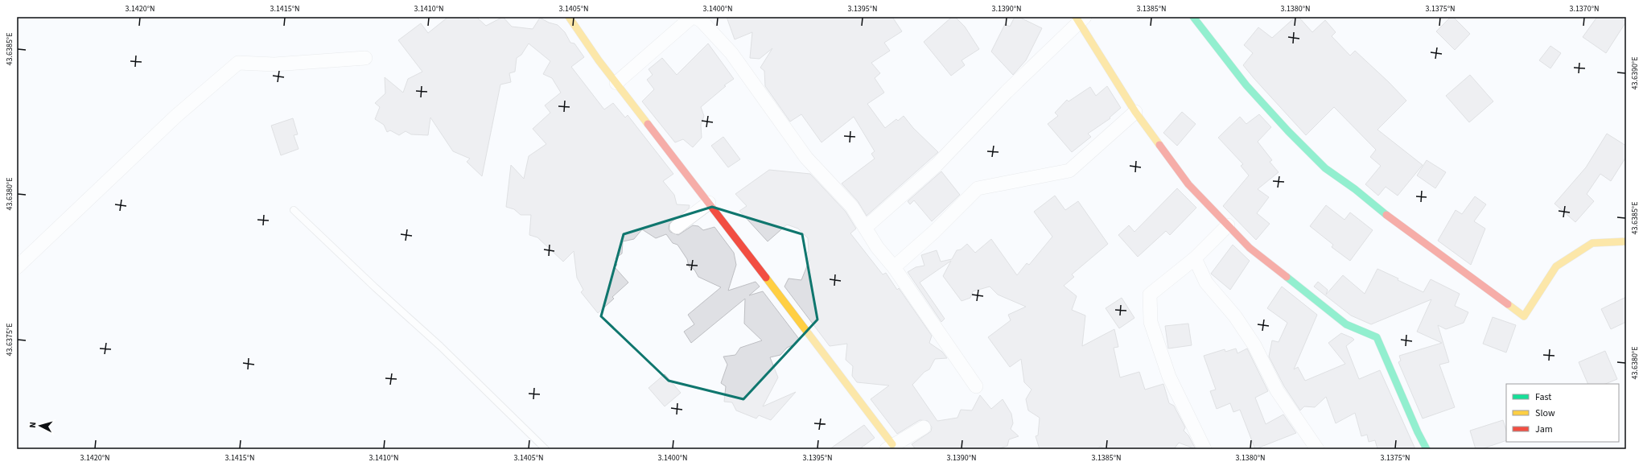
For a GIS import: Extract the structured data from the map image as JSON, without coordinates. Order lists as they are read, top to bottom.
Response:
{
  "legend": ["Fast", "Slow", "Jam"],
  "north": "left",
  "coordinates": [
    "3.1420°N",
    "3.1415°N",
    "3.1410°N",
    "3.1405°N",
    "3.1400°N",
    "3.1395°N",
    "3.1390°N",
    "3.1385°N",
    "3.1380°N",
    "3.1375°N",
    "3.1370°N",
    "43.6385°E",
    "43.6390°E",
    "43.6380°E",
    "43.6375°E"
  ]
}
